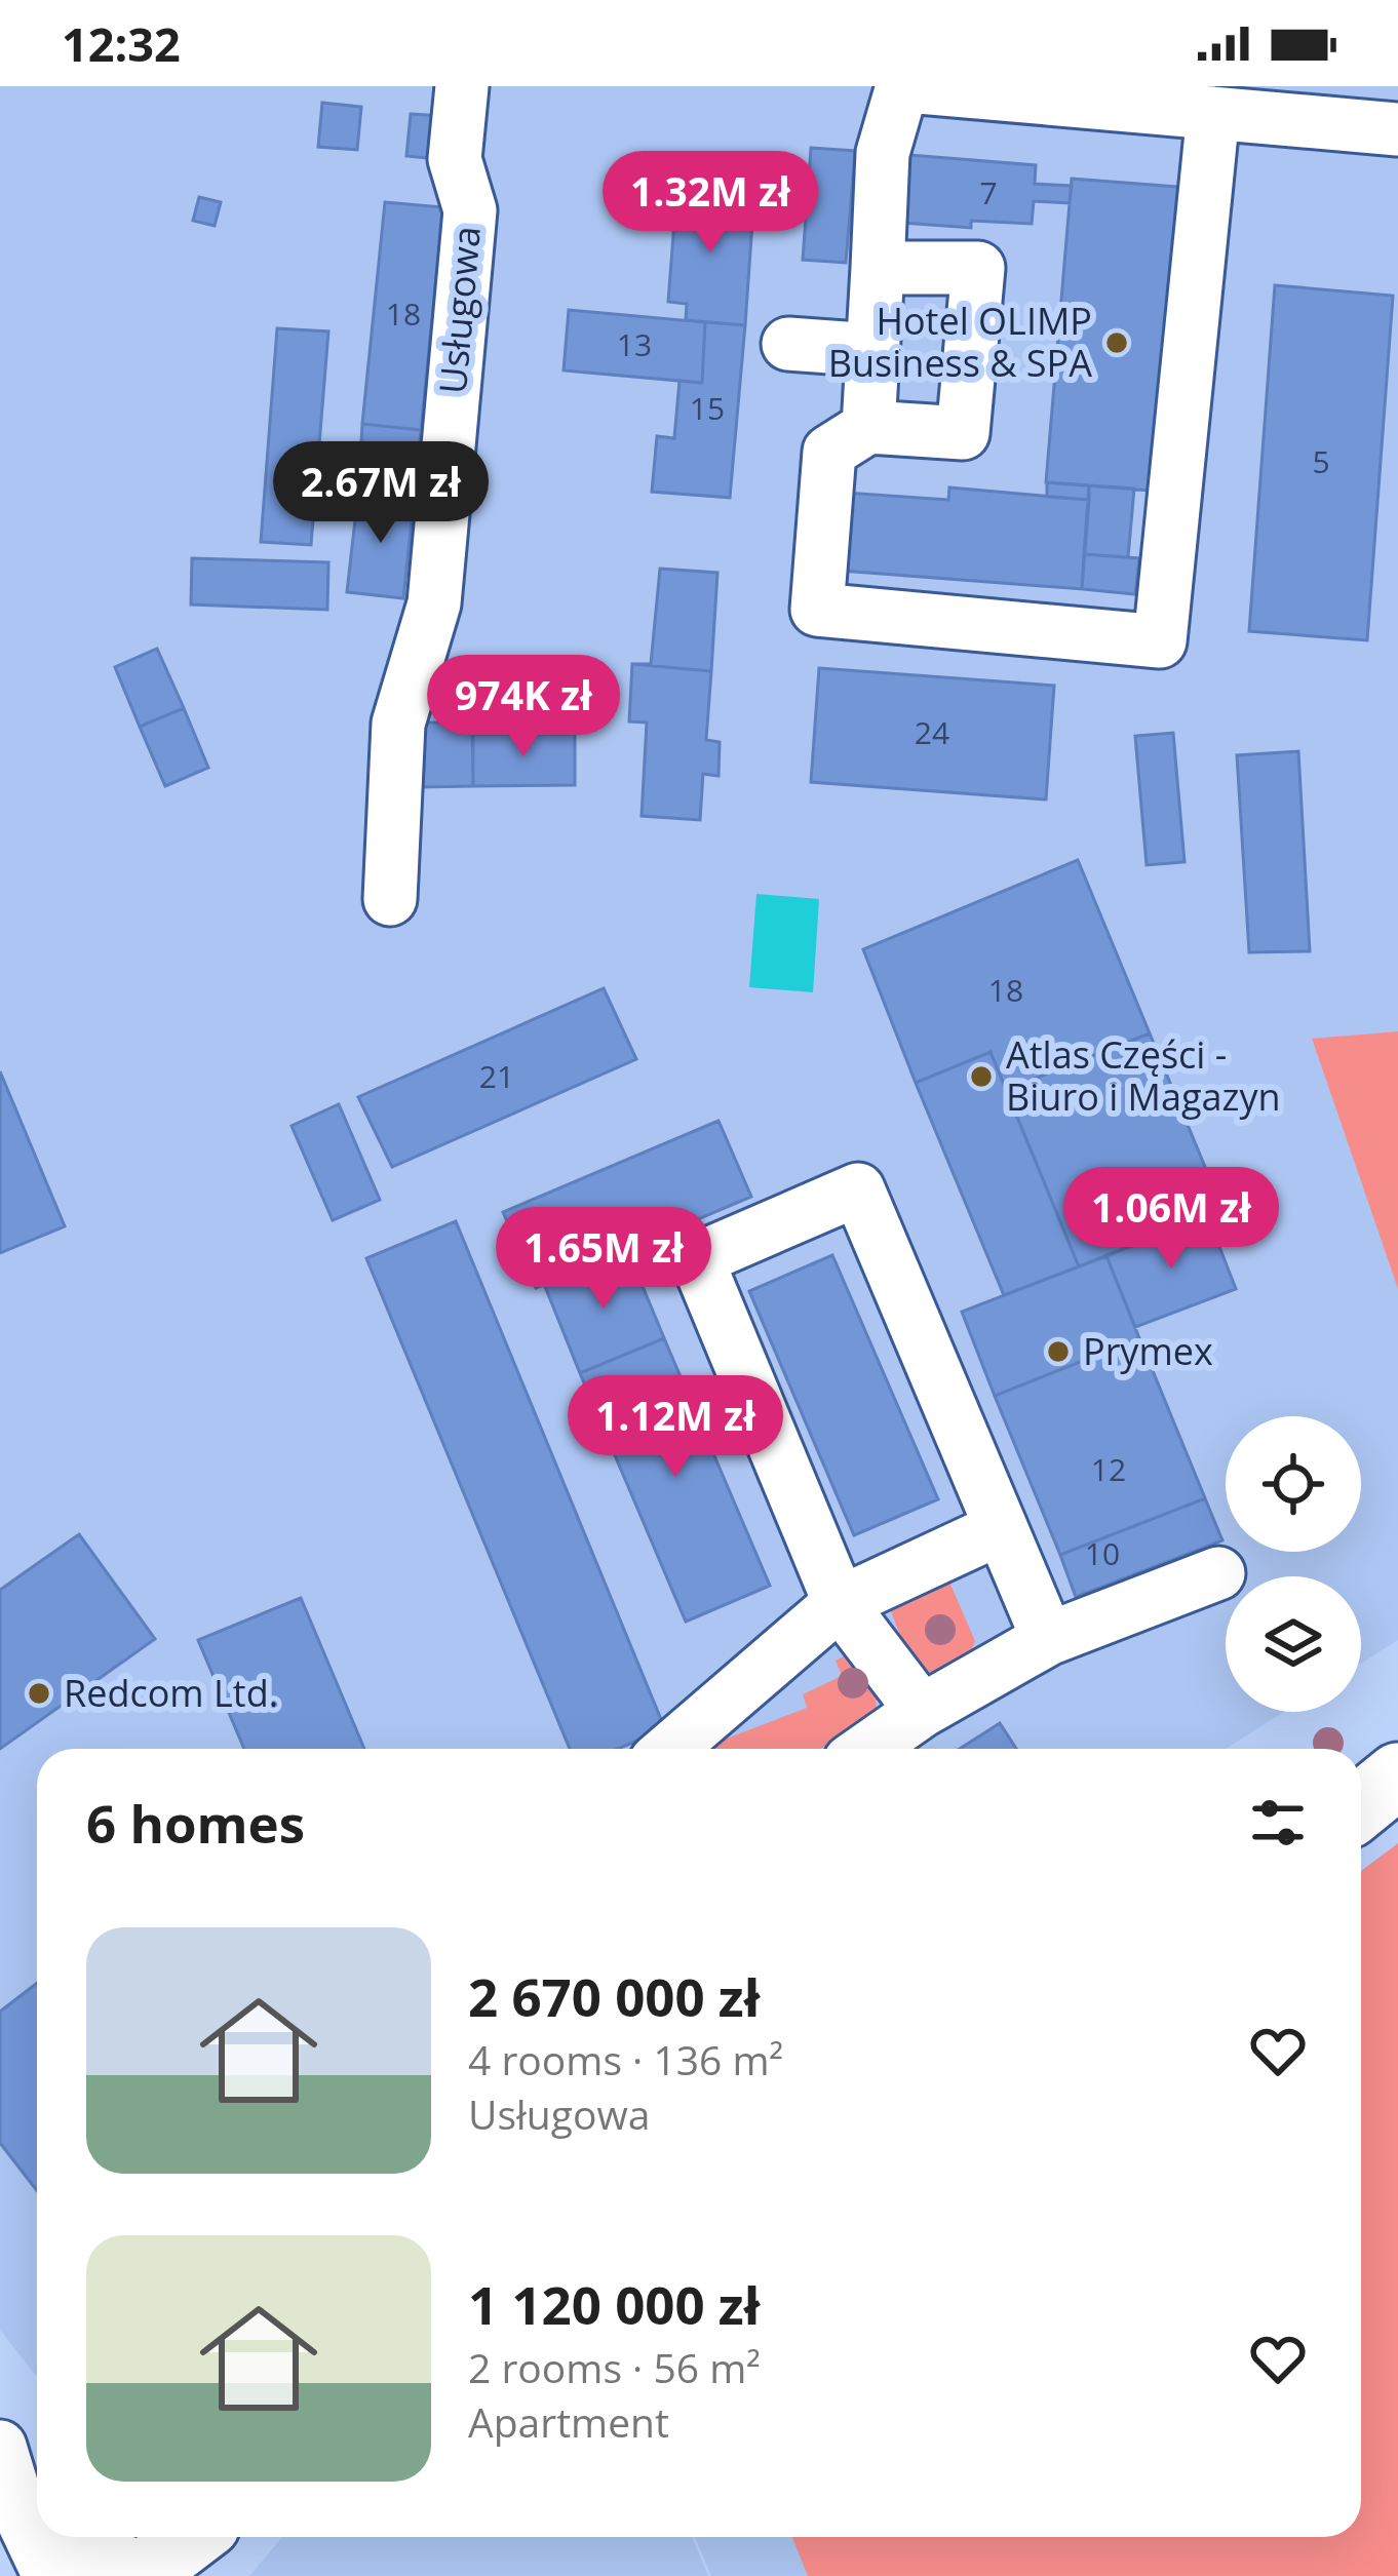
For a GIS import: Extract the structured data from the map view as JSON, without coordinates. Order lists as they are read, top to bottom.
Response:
{
  "streets": {
    "street": ["Usługowa"]
  },
  "places": [
    "Hotel OLIMP Business & SPA",
    "Atlas Części - Biuro i Magazyn",
    "Prymex",
    "Redcom Ltd."
  ],
  "house_numbers": [
    "7",
    "18",
    "13",
    "15",
    "5",
    "24",
    "18",
    "21",
    "12",
    "10"
  ],
  "page": {
    "status": "12:32",
    "price": [
      "1.32M zł",
      "2.67M zł",
      "974K zł",
      "1.06M zł",
      "1.65M zł",
      "1.12M zł"
    ],
    "heading": "6 homes",
    "list": [
      {
        "name": "2 670 000 zł",
        "note": "4 rooms · 136 m² · Usługowa"
      },
      {
        "name": "1 120 000 zł",
        "note": "2 rooms · 56 m² · Apartment"
      }
    ]
  }
}
